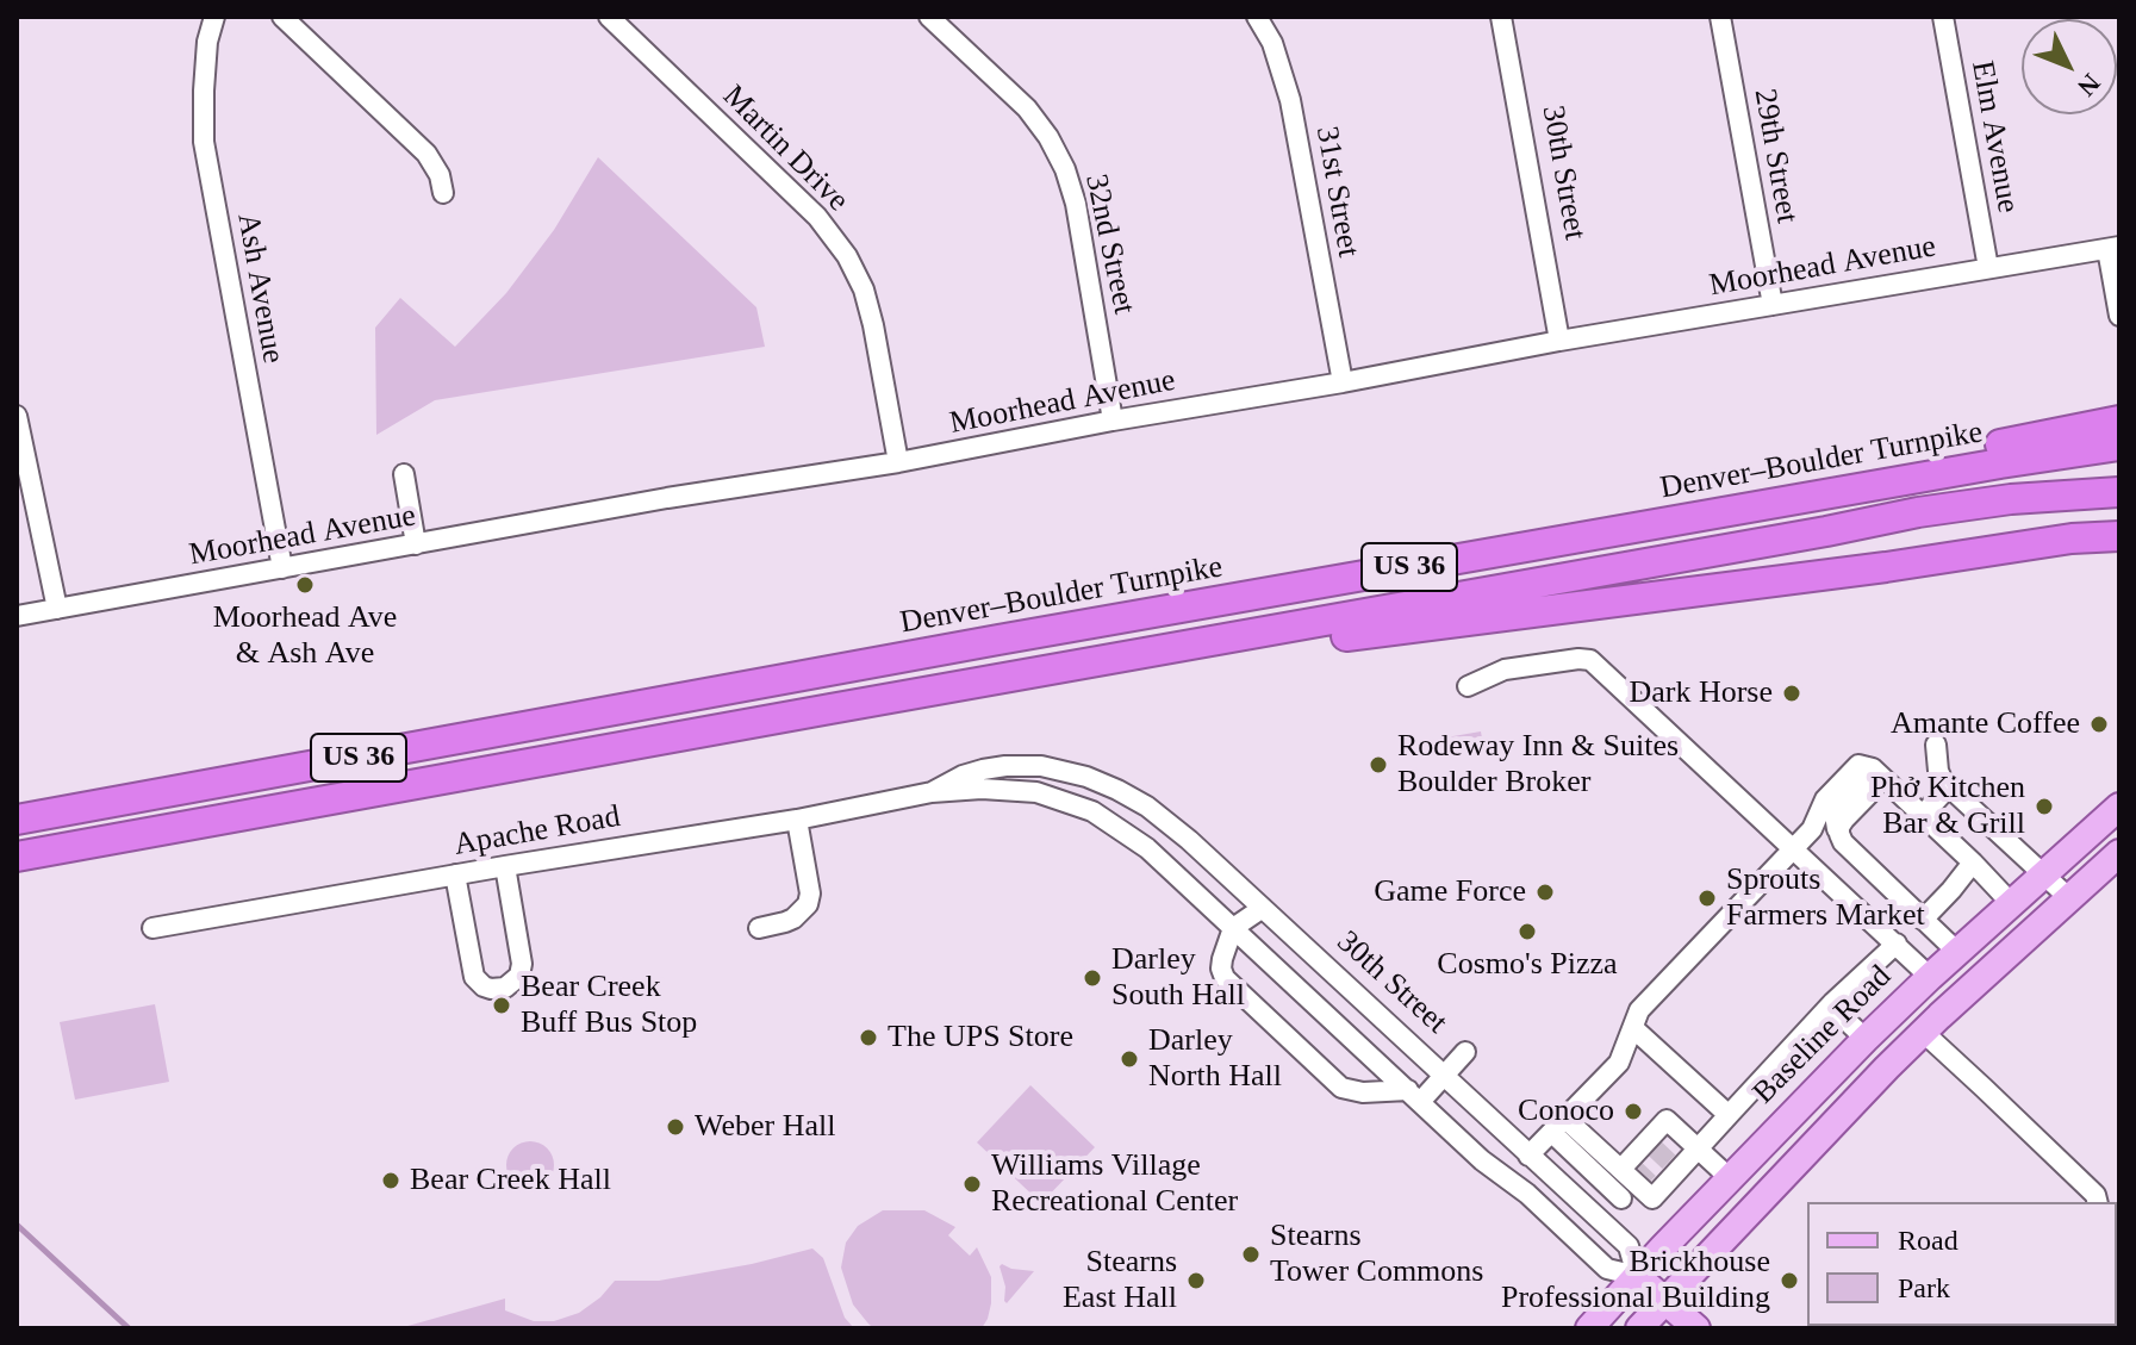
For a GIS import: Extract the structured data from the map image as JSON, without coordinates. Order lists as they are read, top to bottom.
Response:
{
  "streets": {
    "highway": ["Denver–Boulder Turnpike", "US 36"],
    "main road": ["30th Street", "Baseline Road"],
    "street": [
      "Elm Avenue",
      "Martin Drive",
      "29th Street",
      "31st Street",
      "32nd Street",
      "Moorhead Avenue",
      "Ash Avenue",
      "Apache Road"
    ]
  },
  "crossings": [
    ["Elm Avenue", "Moorhead Avenue"],
    ["Martin Drive", "Moorhead Avenue"],
    ["29th Street", "Moorhead Avenue"],
    ["30th Street", "Moorhead Avenue"],
    ["30th Street", "Apache Road"],
    ["30th Street", "Baseline Road"],
    ["31st Street", "Moorhead Avenue"],
    ["32nd Street", "Moorhead Avenue"],
    ["Moorhead Avenue", "Ash Avenue"]
  ],
  "places": [
    "Moorhead Ave & Ash Ave",
    "Dark Horse",
    "Amante Coffee",
    "Rodeway Inn & Suites Boulder Broker",
    "Phở Kitchen Bar & Grill",
    "Game Force",
    "Sprouts Farmers Market",
    "Cosmo's Pizza",
    "Darley South Hall",
    "Bear Creek Buff Bus Stop",
    "The UPS Store",
    "Darley North Hall",
    "Conoco",
    "Weber Hall",
    "Bear Creek Hall",
    "Williams Village Recreational Center",
    "Stearns Tower Commons",
    "Stearns East Hall",
    "Brickhouse Professional Building"
  ],
  "legend": ["Road", "Park"],
  "north": "bottom right"
}
